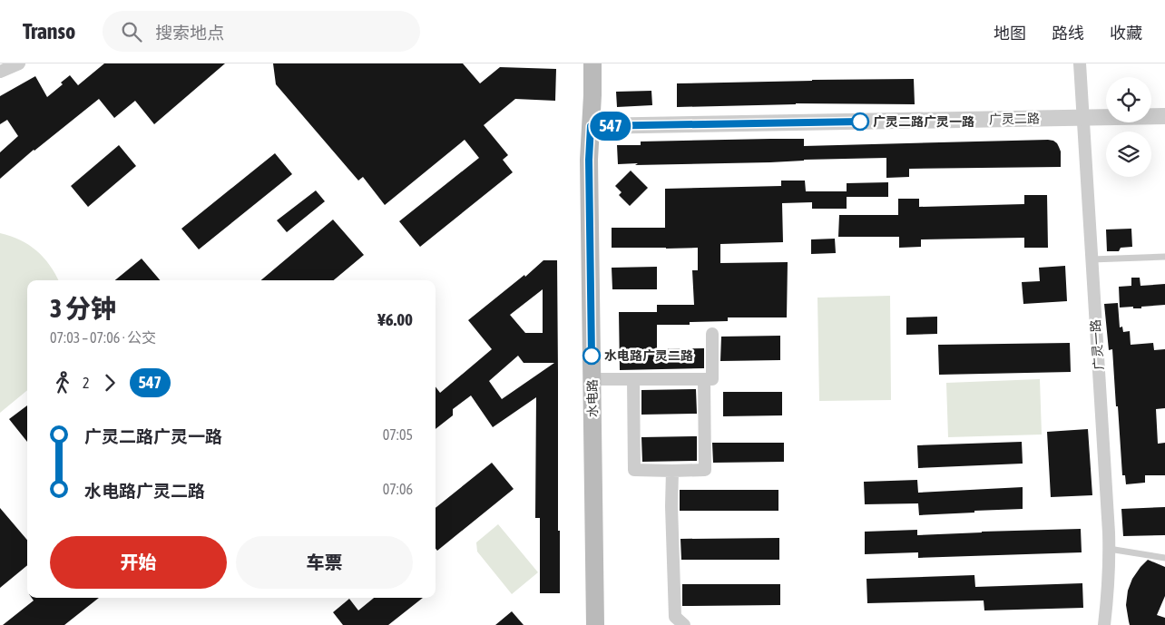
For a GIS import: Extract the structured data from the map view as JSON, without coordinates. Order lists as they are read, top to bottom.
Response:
{
  "streets": {
    "main road": ["水电路"],
    "street": ["广灵二路", "广灵一路"]
  },
  "crossings": [
    ["广灵二路", "广灵一路"],
    ["广灵二路", "水电路"]
  ],
  "places": ["广灵二路广灵一路", "水电路广灵二路"],
  "lines": ["bus line 547"],
  "page": {
    "header": "Transo",
    "search": "搜索地点",
    "nav": ["地图", "路线", "收藏"],
    "on_map": "547",
    "heading": ["3 分钟", "07:03 – 07:06 · 公交", "¥6.00"],
    "legs": ["2", "547"],
    "list": [
      {
        "name": "广灵二路广灵一路",
        "value": "07:05"
      },
      {
        "name": "水电路广灵二路",
        "value": "07:06"
      }
    ],
    "buttons": ["开始", "车票"]
  }
}
